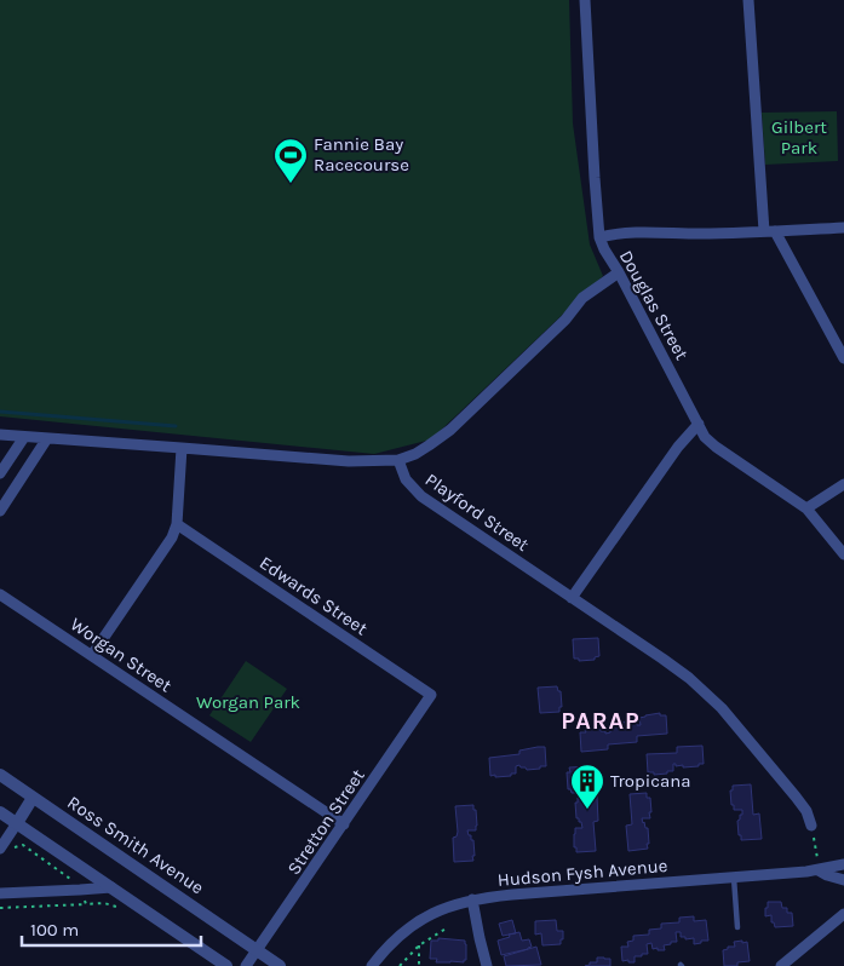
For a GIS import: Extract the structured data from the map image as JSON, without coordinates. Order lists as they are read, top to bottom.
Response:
{
  "streets": {
    "street": [
      "Douglas Street",
      "Playford Street",
      "Edwards Street",
      "Worgan Street",
      "Stretton Street",
      "Ross Smith Avenue",
      "Hudson Fysh Avenue"
    ]
  },
  "crossings": [
    ["Edwards Street", "Stretton Street"],
    ["Worgan Street", "Stretton Street"],
    ["Stretton Street", "Ross Smith Avenue"]
  ],
  "districts": ["PARAP"],
  "parks": ["Gilbert Park", "Worgan Park"],
  "places": {
    "sports": ["Fannie Bay Racecourse"],
    "building": ["Tropicana"]
  },
  "scale_bar": "100 m"
}
